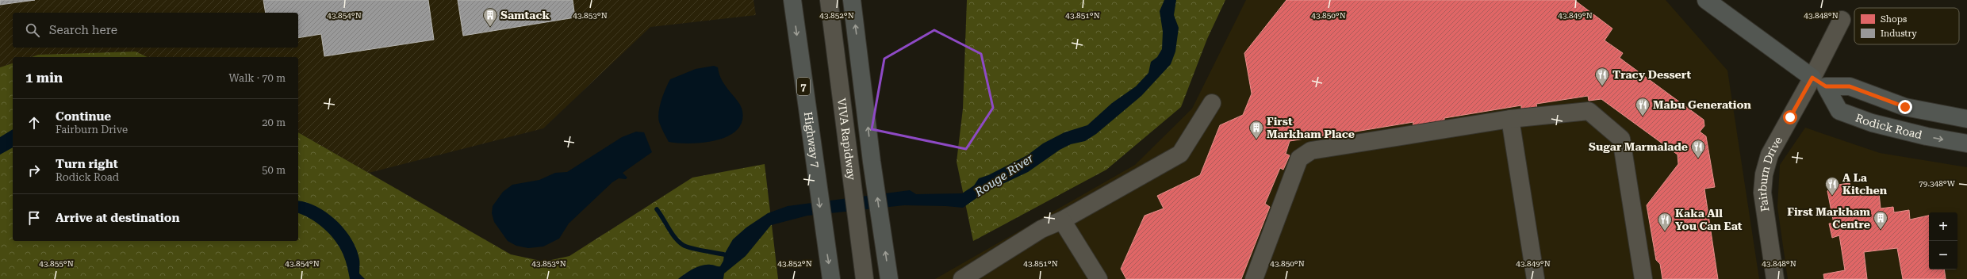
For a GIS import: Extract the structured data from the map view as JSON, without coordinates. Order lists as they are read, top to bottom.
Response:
{
  "streets": {
    "main road": ["7", "Rodick Road", "Highway 7"],
    "street": ["VIVA Rapidway", "Fairburn Drive"]
  },
  "crossings": [
    ["Rodick Road", "Fairburn Drive"]
  ],
  "water": ["Rouge River"],
  "places": {
    "building": ["Samtack", "First Markham Place", "First Markham Centre"],
    "restaurant": [
      "Tracy Dessert",
      "Mabu Generation",
      "Sugar Marmalade",
      "A La Kitchen",
      "Kaka All You Can Eat"
    ]
  },
  "legend": ["Shops", "Industry"],
  "page": {
    "search": "Search here",
    "heading": ["1 min", "Walk · 70 m"],
    "list": [
      ["Continue", "Fairburn Drive", "20 m"],
      ["Turn right", "Rodick Road", "50 m"],
      "Arrive at destination"
    ],
    "map_buttons": ["+", "−"]
  },
  "coordinates": [
    "43.854°N",
    "43.853°N",
    "43.852°N",
    "43.851°N",
    "43.850°N",
    "43.849°N",
    "43.848°N",
    "79.348°W",
    "43.855°N"
  ]
}
